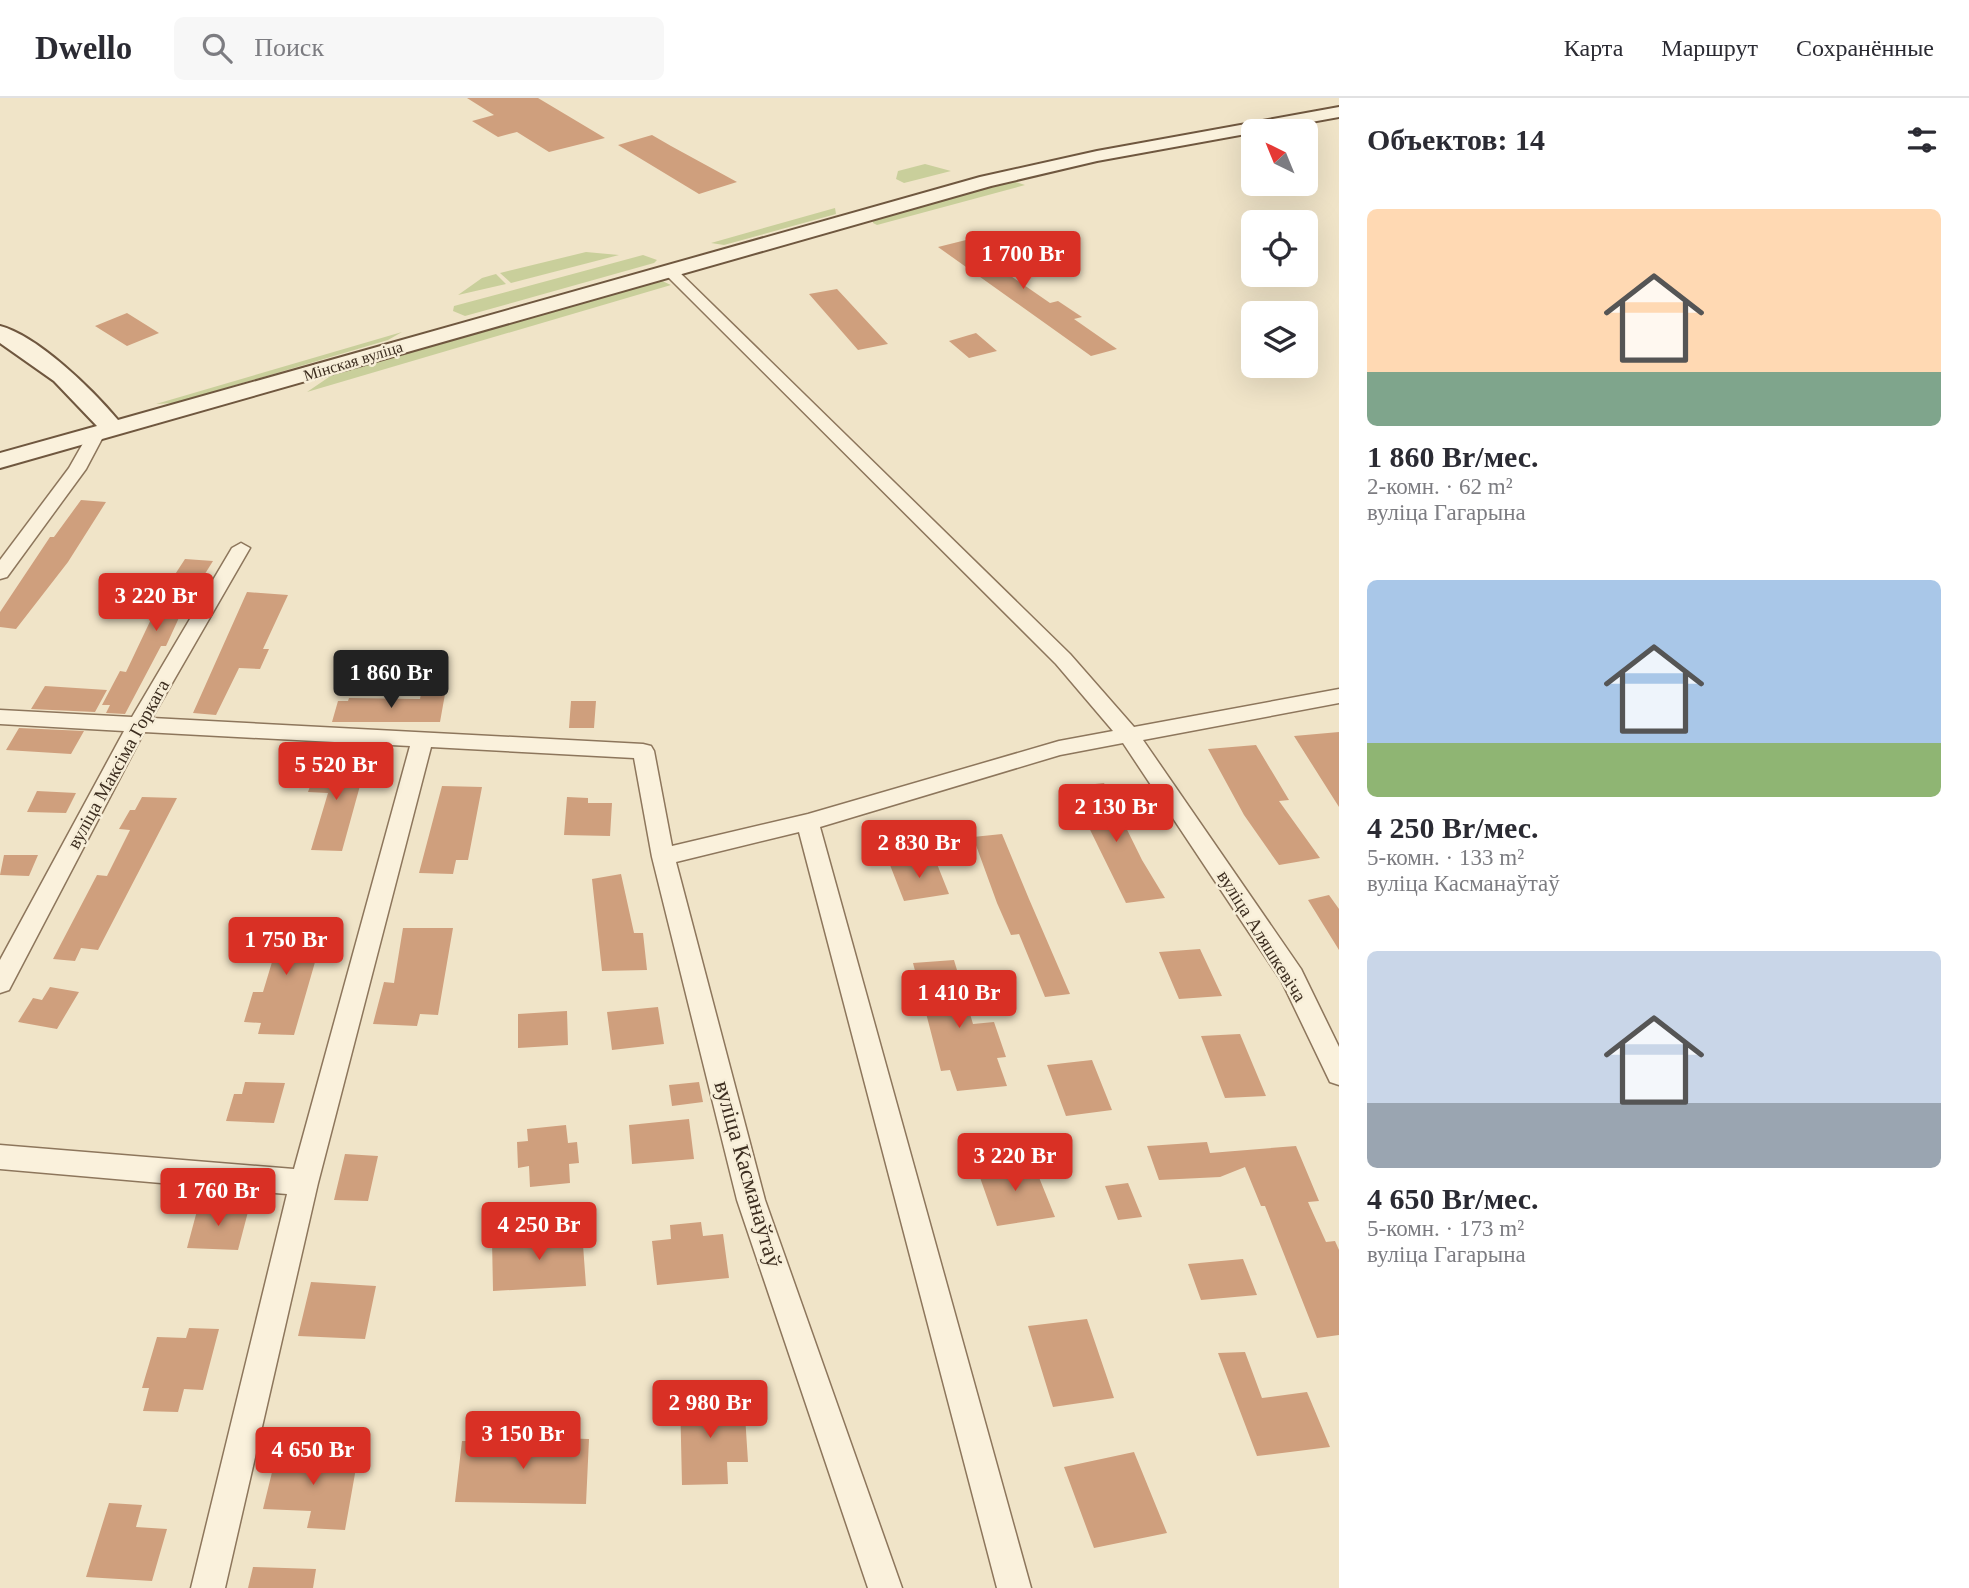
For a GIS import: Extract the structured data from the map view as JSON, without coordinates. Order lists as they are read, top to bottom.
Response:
{
  "streets": {
    "street": [
      "Мінская вуліца",
      "вуліца Максіма Горкага",
      "вуліца Аляшкевіча",
      "вуліца Касманаўтаў"
    ]
  },
  "crossings": [
    ["Мінская вуліца", "вуліца Аляшкевіча"]
  ],
  "north": "top left",
  "page": {
    "header": "Dwello",
    "search": "Поиск",
    "nav": ["Карта", "Маршрут", "Сохранённые"],
    "heading": "Объектов: 14",
    "list": [
      {
        "name": "1 860 Br/мес.",
        "note": "2-комн. · 62 m² · вуліца Гагарына"
      },
      {
        "name": "4 250 Br/мес.",
        "note": "5-комн. · 133 m² · вуліца Касманаўтаў"
      },
      {
        "name": "4 650 Br/мес.",
        "note": "5-комн. · 173 m² · вуліца Гагарына"
      }
    ],
    "price": [
      "1 700 Br",
      "3 220 Br",
      "1 860 Br",
      "5 520 Br",
      "2 130 Br",
      "2 830 Br",
      "1 750 Br",
      "1 410 Br",
      "3 220 Br",
      "1 760 Br",
      "4 250 Br",
      "2 980 Br",
      "3 150 Br",
      "4 650 Br"
    ]
  }
}
